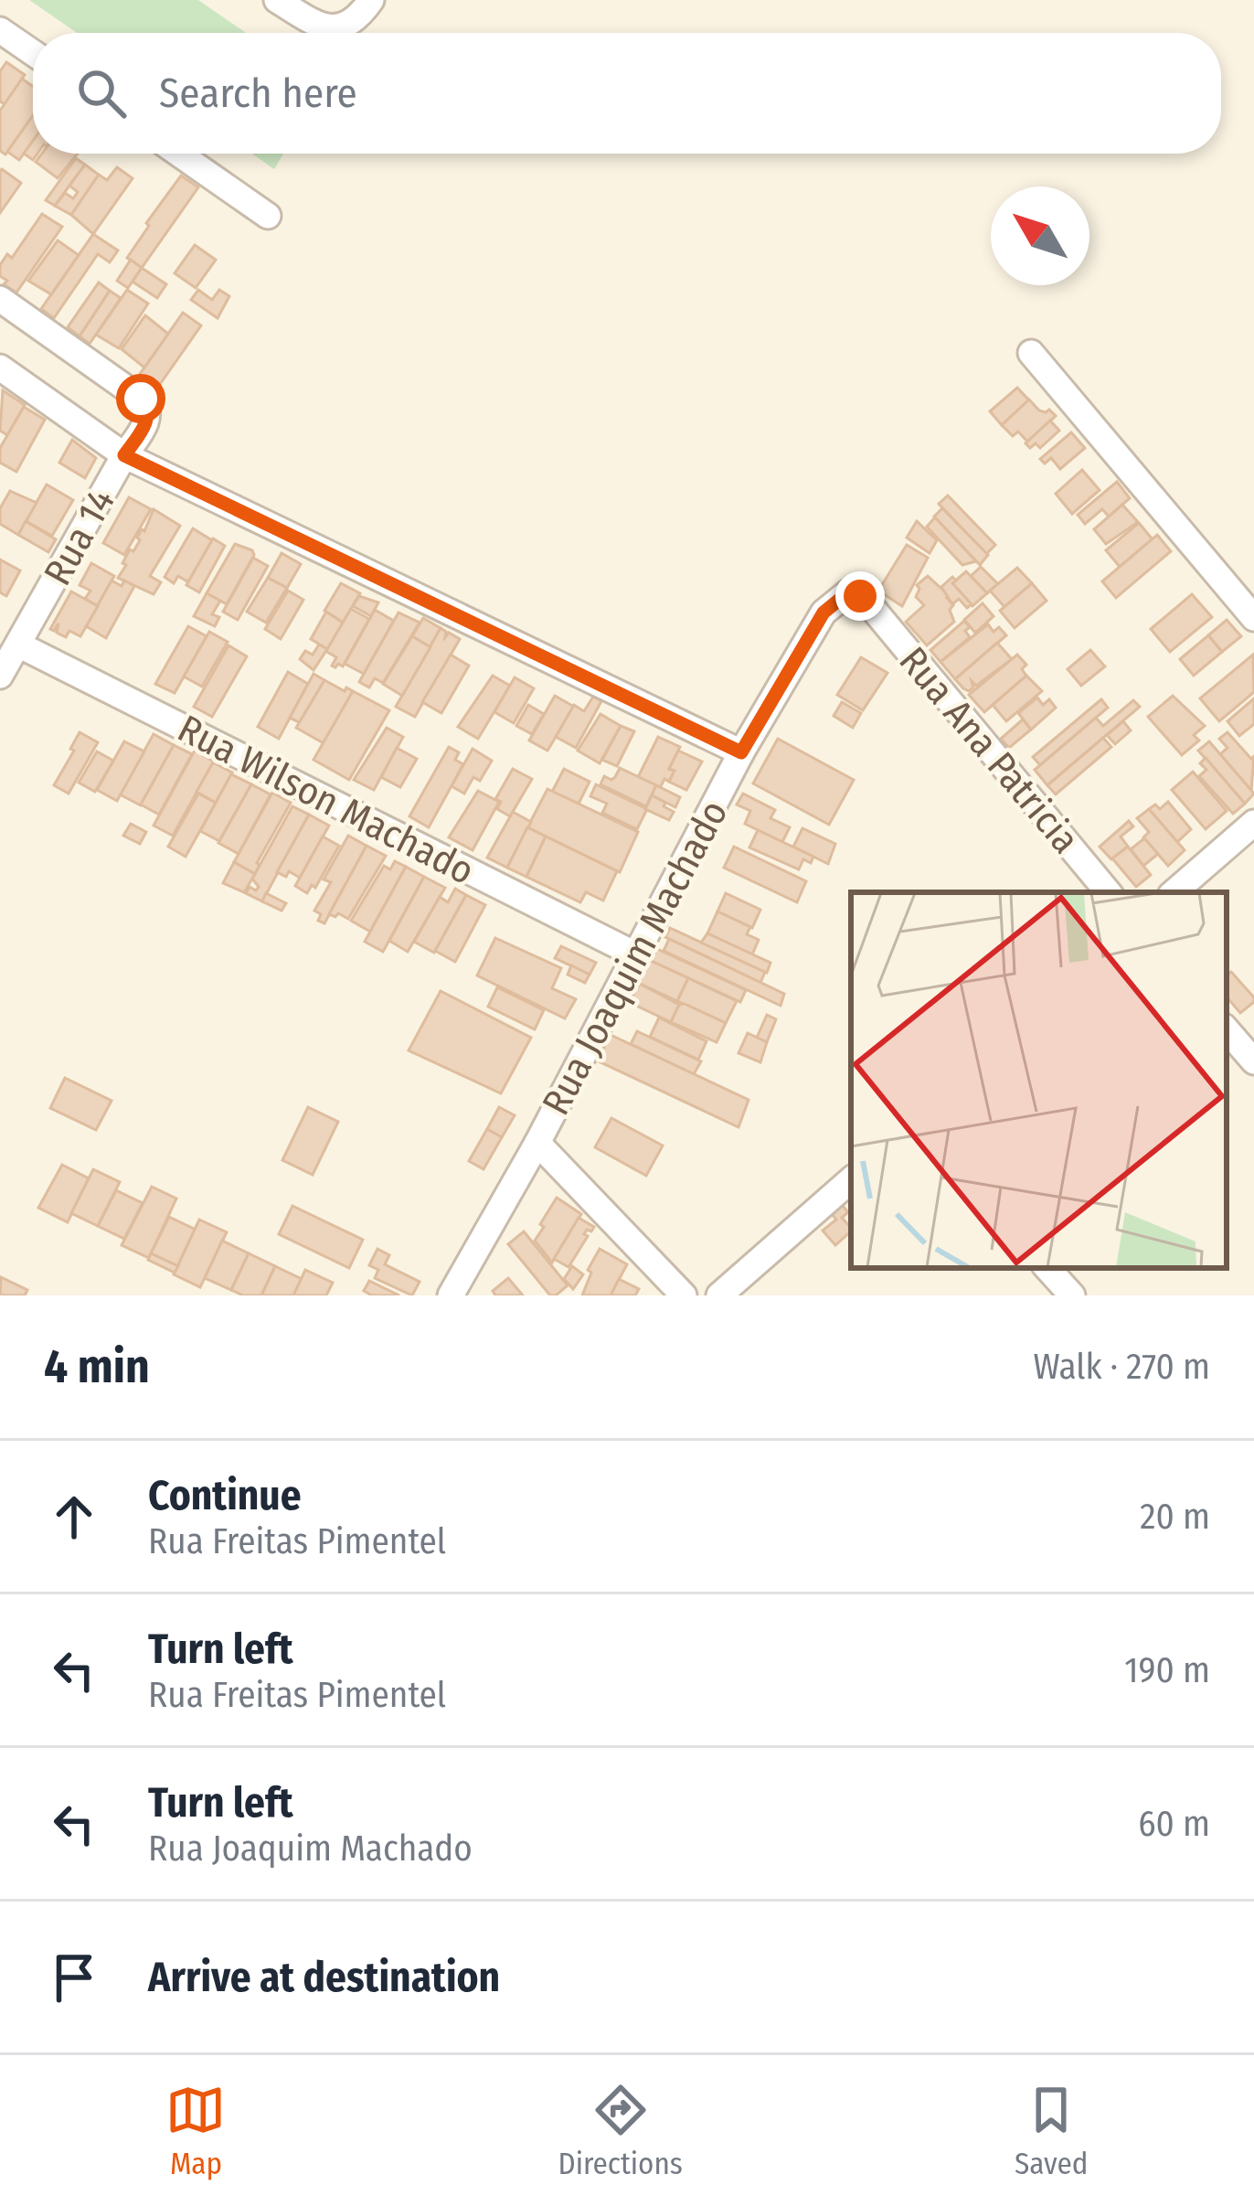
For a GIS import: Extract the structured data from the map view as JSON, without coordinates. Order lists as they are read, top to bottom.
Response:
{
  "streets": {
    "street": [
      "Rua 14",
      "Rua Ana Patricia",
      "Rua Wilson Machado",
      "Rua Joaquim Machado"
    ]
  },
  "crossings": [
    ["Rua 14", "Rua Wilson Machado"],
    ["Rua Ana Patricia", "Rua Joaquim Machado"],
    ["Rua Wilson Machado", "Rua Joaquim Machado"]
  ],
  "north": "top left",
  "page": {
    "search": "Search here",
    "heading": ["4 min", "Walk · 270 m"],
    "list": [
      ["Continue", "Rua Freitas Pimentel", "20 m"],
      ["Turn left", "Rua Freitas Pimentel", "190 m"],
      ["Turn left", "Rua Joaquim Machado", "60 m"],
      "Arrive at destination"
    ],
    "nav": ["Map", "Directions", "Saved"]
  }
}
